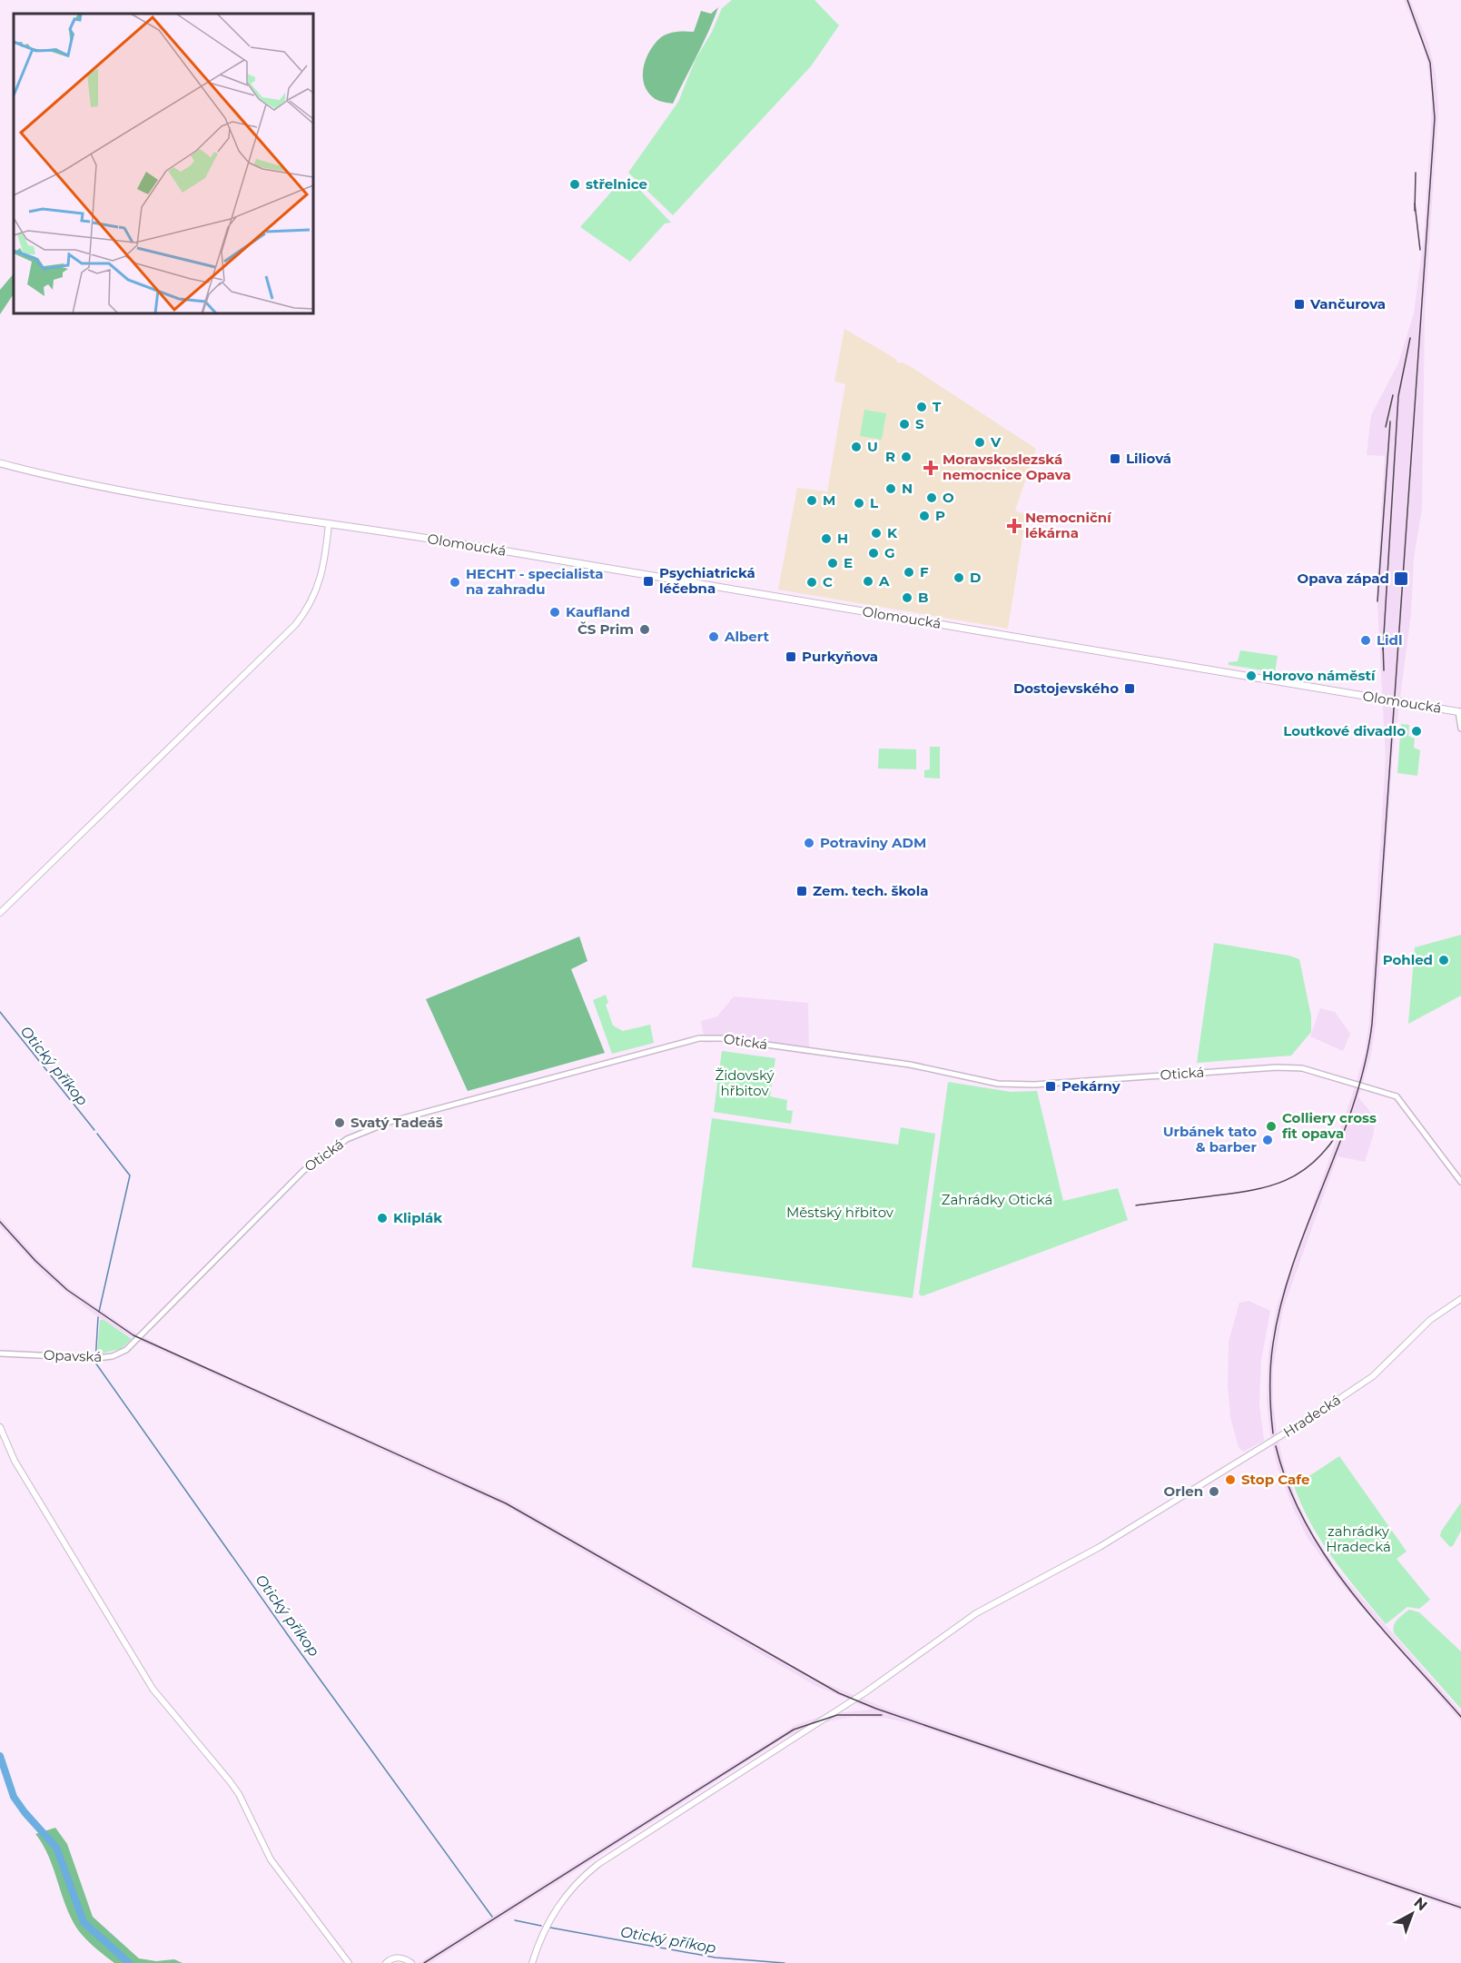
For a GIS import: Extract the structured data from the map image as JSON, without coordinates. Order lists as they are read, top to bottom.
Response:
{
  "streets": {
    "main road": ["Olomoucká", "Hradecká"],
    "street": ["Otická", "Opavská"]
  },
  "crossings": [
    ["Otická", "Opavská"]
  ],
  "water": ["Otický příkop"],
  "parks": [
    "Židovský hřbitov",
    "Zahrádky Otická",
    "Městský hřbitov",
    "zahrádky Hradecká"
  ],
  "places": {
    "other": [
      "střelnice",
      "T",
      "S",
      "V",
      "U",
      "R",
      "N",
      "O",
      "M",
      "L",
      "P",
      "K",
      "H",
      "G",
      "E",
      "F",
      "D",
      "A",
      "HECHT - specialista na zahradu",
      "C",
      "B",
      "Kaufland",
      "ČS Prim",
      "Albert",
      "Lidl",
      "Horovo náměstí",
      "Loutkové divadlo",
      "Potraviny ADM",
      "Pohled",
      "Svatý Tadeáš",
      "Colliery cross fit opava",
      "Urbánek tato & barber",
      "Kliplák",
      "Stop Cafe",
      "Orlen"
    ],
    "transit": [
      "Vančurova",
      "Liliová",
      "Opava západ",
      "Psychiatrická léčebna",
      "Purkyňova",
      "Dostojevského",
      "Zem. tech. škola",
      "Pekárny"
    ],
    "health": ["Moravskoslezská nemocnice Opava", "Nemocniční lékárna"]
  },
  "north": "top right"
}
